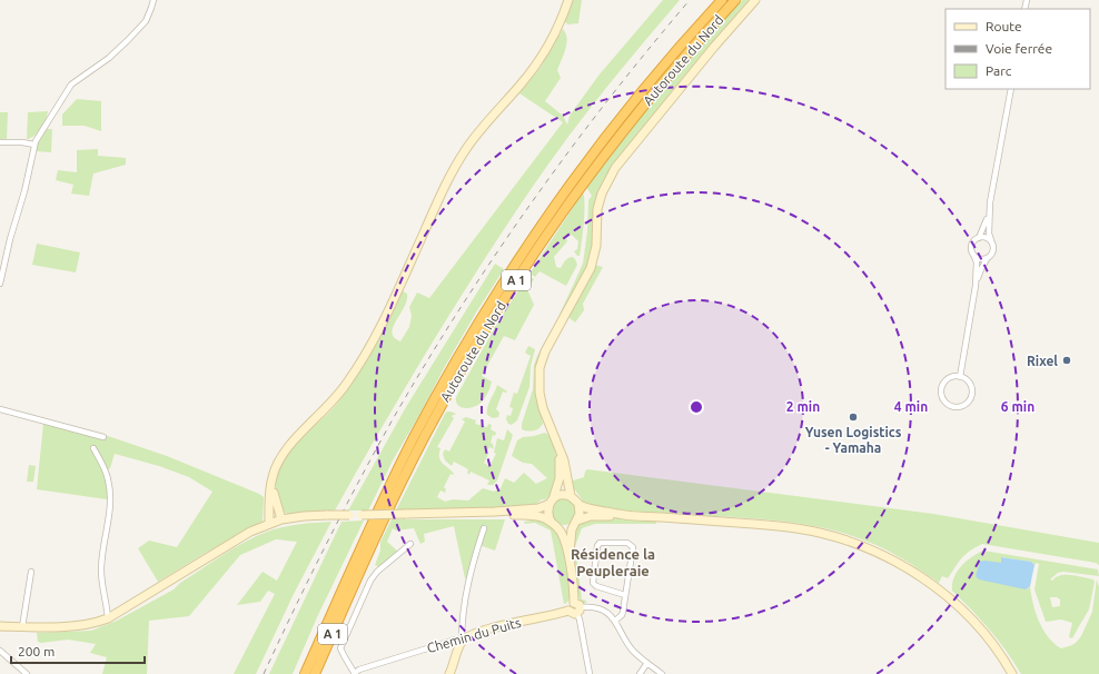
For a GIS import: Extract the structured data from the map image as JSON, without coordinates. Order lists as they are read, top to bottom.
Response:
{
  "streets": {
    "highway": ["Autoroute du Nord", "A 1"],
    "street": ["Chemin du Puits"]
  },
  "districts": ["Résidence la Peupleraie"],
  "places": ["Rixel", "Yusen Logistics - Yamaha"],
  "legend": ["Route", "Voie ferrée", "Parc"],
  "scale_bar": "200 m",
  "rings": ["2 min", "4 min", "6 min"]
}
